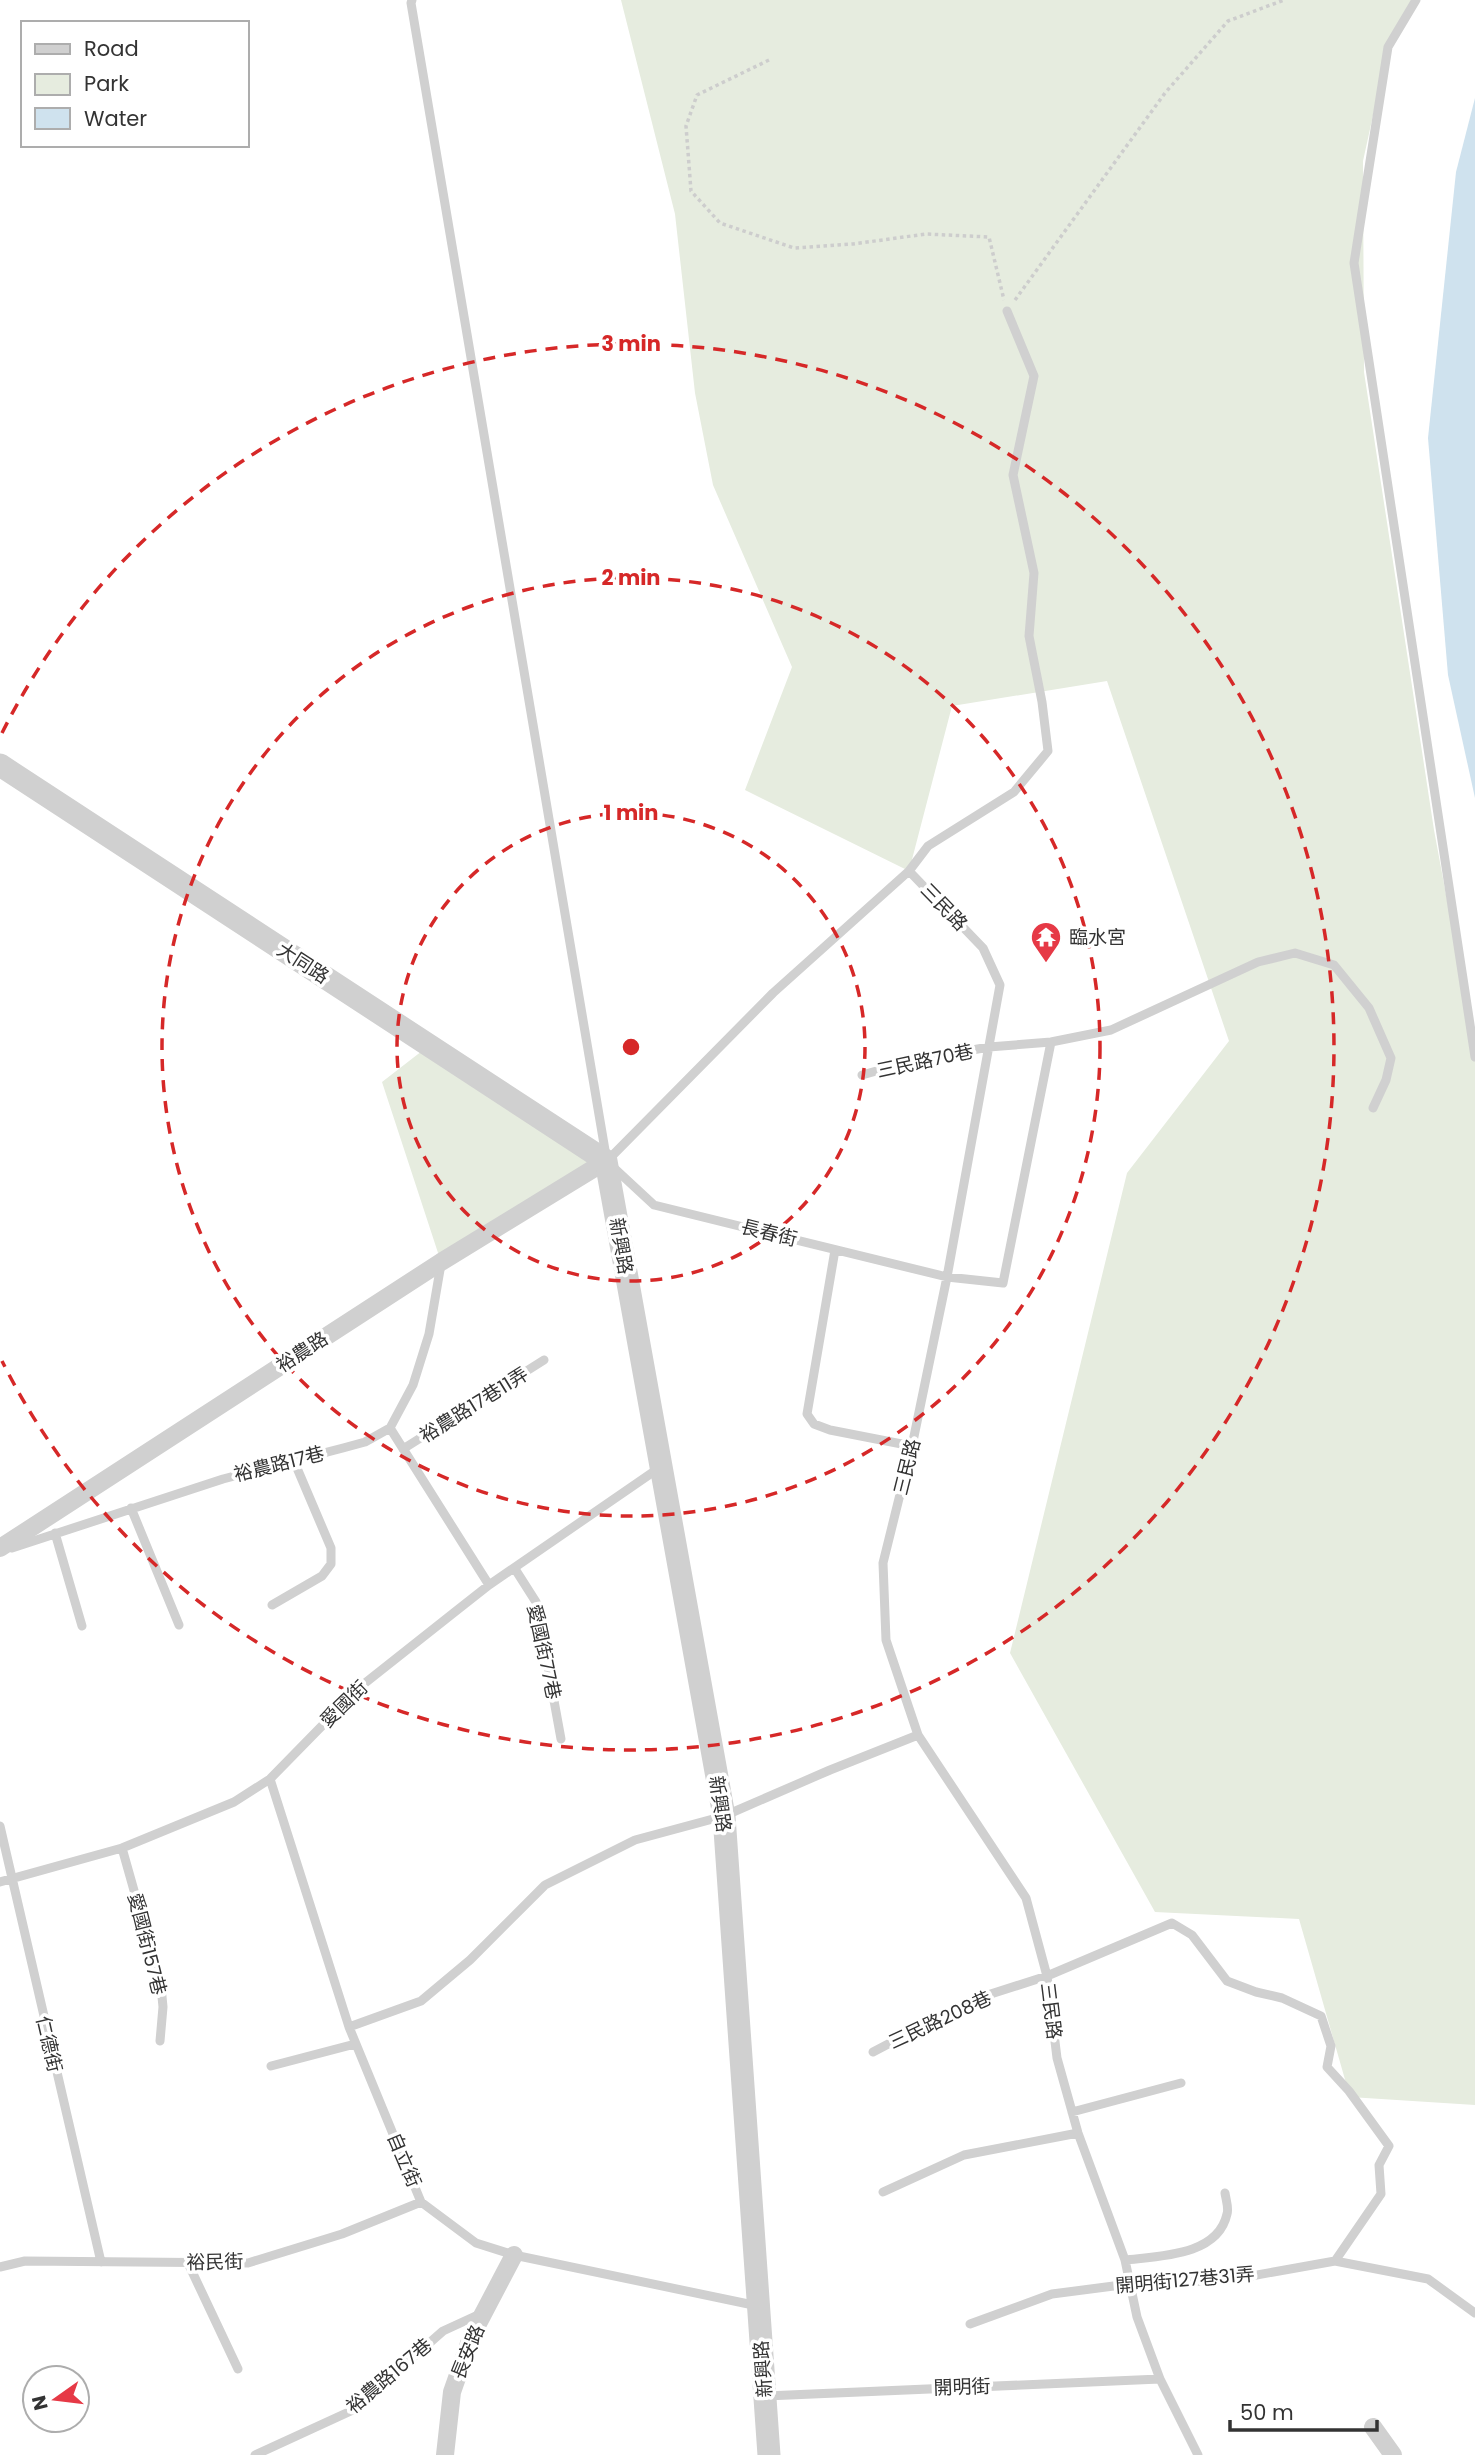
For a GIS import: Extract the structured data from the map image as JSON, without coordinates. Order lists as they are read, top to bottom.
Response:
{
  "streets": {
    "street": [
      "大同路",
      "新興路",
      "裕農路",
      "長安路"
    ],
    "lane": [
      "三民路",
      "三民路70巷",
      "長春街",
      "裕農路17巷11弄",
      "裕農路17巷",
      "愛國街77巷",
      "愛國街",
      "愛國街157巷",
      "三民路208巷",
      "仁德街",
      "自立街",
      "裕民街",
      "開明街127巷31弄",
      "裕農路167巷",
      "開明街"
    ]
  },
  "crossings": [
    ["三民路", "大同路"],
    ["三民路", "三民路70巷"],
    ["三民路", "長春街"],
    ["三民路", "新興路"],
    ["三民路", "裕農路"],
    ["三民路", "三民路208巷"],
    ["三民路", "開明街127巷31弄"],
    ["三民路", "開明街"],
    ["大同路", "長春街"],
    ["大同路", "新興路"],
    ["大同路", "裕農路"],
    ["三民路70巷", "長春街"],
    ["長春街", "新興路"],
    ["長春街", "裕農路"],
    ["新興路", "裕農路"],
    ["新興路", "愛國街"],
    ["新興路", "自立街"],
    ["新興路", "開明街"],
    ["裕農路", "裕農路17巷"],
    ["裕農路17巷11弄", "裕農路17巷"],
    ["裕農路17巷11弄", "愛國街"],
    ["愛國街77巷", "愛國街"],
    ["愛國街", "愛國街157巷"],
    ["愛國街", "仁德街"],
    ["愛國街", "自立街"],
    ["三民路208巷", "開明街127巷31弄"],
    ["仁德街", "裕民街"],
    ["自立街", "裕民街"],
    ["自立街", "長安路"],
    ["長安路", "裕農路167巷"]
  ],
  "places": {
    "temple": ["臨水宮"]
  },
  "legend": ["Road", "Park", "Water"],
  "scale_bar": "50 m",
  "north": "left",
  "rings": ["3 min", "2 min", "1 min"]
}
